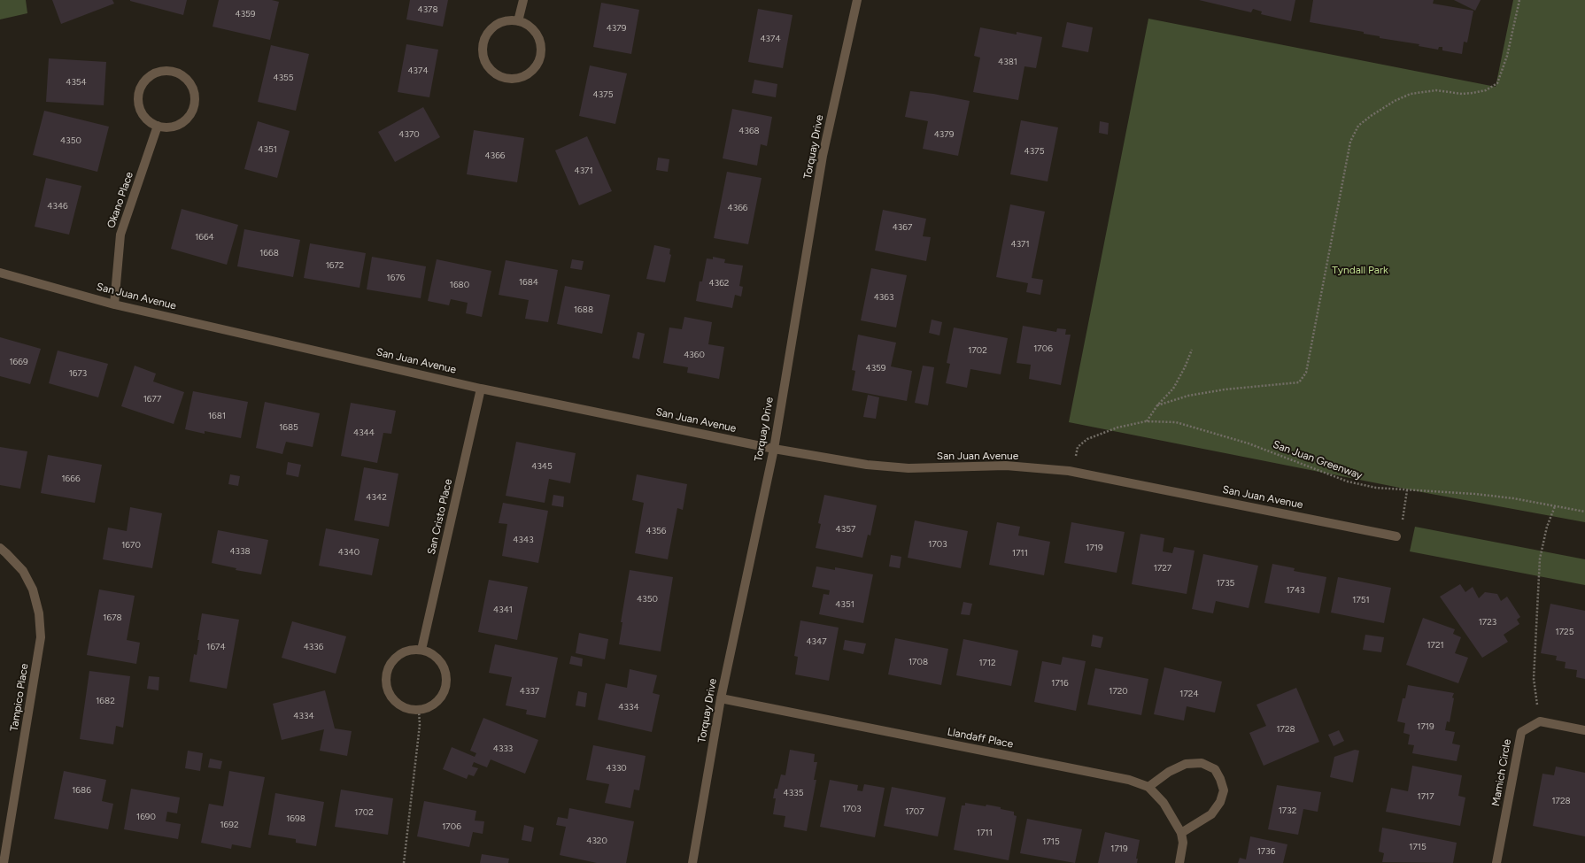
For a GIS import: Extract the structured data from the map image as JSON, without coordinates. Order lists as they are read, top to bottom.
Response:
{
  "streets": {
    "street": [
      "Torquay Drive",
      "Okano Place",
      "San Juan Avenue",
      "San Cristo Place",
      "Tampico Place",
      "Llandaff Place",
      "Mamich Circle"
    ],
    "path": ["San Juan Greenway"]
  },
  "crossings": [
    ["Torquay Drive", "San Juan Avenue"],
    ["Torquay Drive", "Llandaff Place"],
    ["Okano Place", "San Juan Avenue"],
    ["San Juan Avenue", "San Juan Greenway"],
    ["San Juan Avenue", "San Cristo Place"]
  ],
  "parks": ["Tyndall Park"],
  "house_numbers": [
    "4378",
    "4359",
    "4379",
    "4374",
    "4381",
    "4374",
    "4355",
    "4354",
    "4375",
    "4368",
    "4370",
    "4379",
    "4350",
    "4351",
    "4375",
    "4366",
    "4371",
    "4346",
    "4366",
    "4367",
    "1664",
    "4371",
    "1668",
    "1672",
    "1676",
    "1684",
    "4362",
    "1680",
    "4363",
    "1688",
    "1706",
    "1702",
    "4360",
    "1669",
    "4359",
    "1673",
    "1677",
    "1681",
    "1685",
    "4344",
    "4345",
    "1666",
    "4342",
    "4357",
    "4356",
    "4343",
    "1703",
    "1670",
    "1719",
    "4338",
    "4340",
    "1711",
    "1727",
    "1735",
    "1743",
    "4350",
    "1751",
    "4351",
    "4341",
    "1678",
    "1723",
    "1725",
    "4347",
    "1721",
    "1674",
    "4336",
    "1708",
    "1712",
    "1716",
    "4337",
    "1720",
    "1724",
    "1682",
    "4334",
    "4334",
    "1719",
    "1728",
    "4333",
    "4330",
    "1686",
    "4335",
    "1717",
    "1728",
    "1703",
    "1732",
    "1707",
    "1702",
    "1690",
    "1698",
    "1692",
    "1706",
    "1711",
    "4320",
    "1715",
    "1715",
    "1719",
    "1736"
  ]
}
